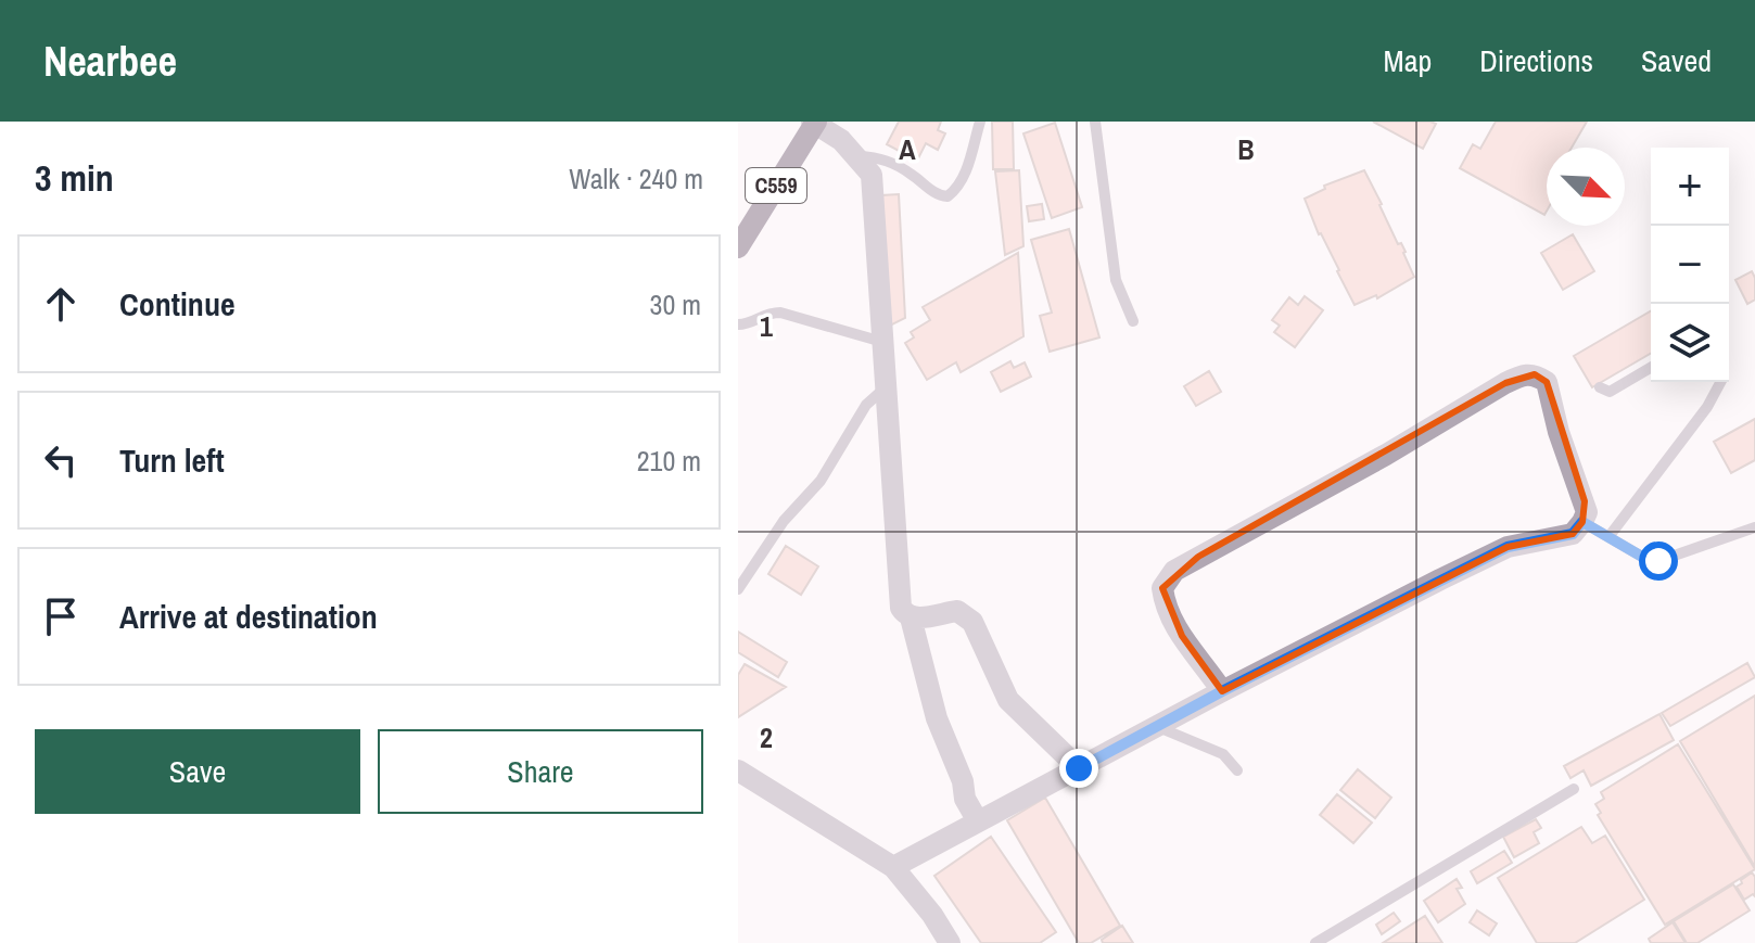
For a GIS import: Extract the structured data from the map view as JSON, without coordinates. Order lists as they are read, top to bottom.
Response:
{
  "streets": {
    "main road": ["C559"]
  },
  "north": "bottom right",
  "page": {
    "header": "Nearbee",
    "nav": ["Map", "Directions", "Saved"],
    "heading": ["3 min", "Walk · 240 m"],
    "map_buttons": ["+", "−"],
    "list": [
      ["Continue", "30 m"],
      ["Turn left", "210 m"],
      "Arrive at destination"
    ],
    "buttons": ["Save", "Share"]
  },
  "grid": {
    "columns": ["A", "B"],
    "rows": ["1", "2"]
  }
}
